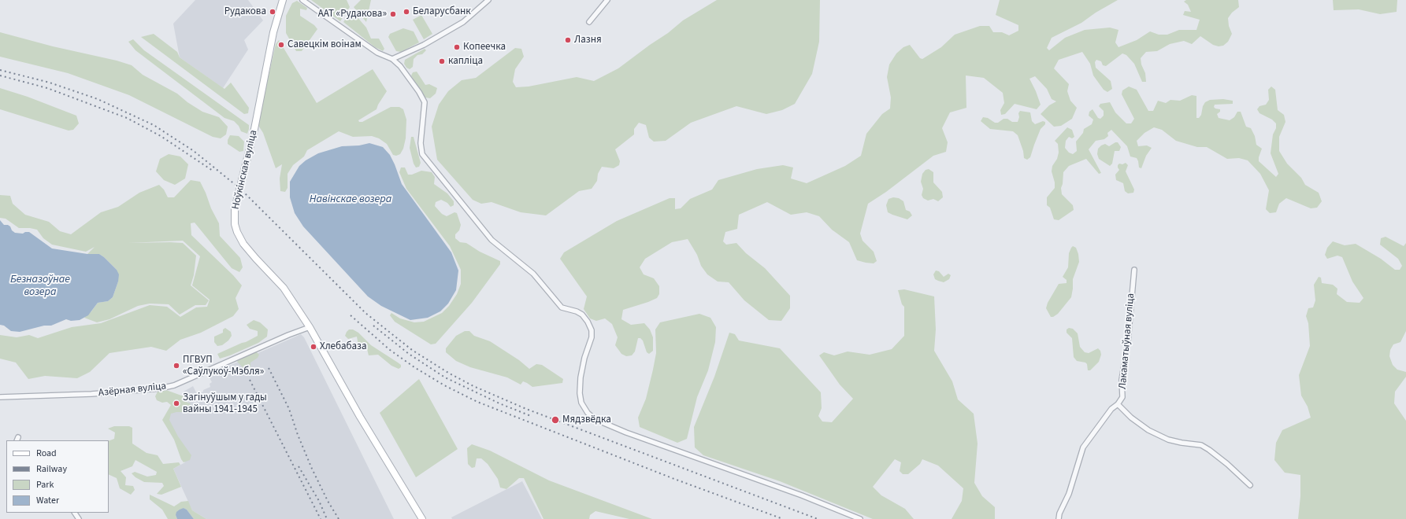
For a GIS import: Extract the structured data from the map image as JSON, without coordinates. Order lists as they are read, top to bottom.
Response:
{
  "streets": {
    "main road": ["Ноўкінская вуліца"],
    "street": ["Лакаматыўная вуліца", "Азёрная вуліца"]
  },
  "crossings": [
    ["Ноўкінская вуліца", "Азёрная вуліца"]
  ],
  "water": ["Навінскае возера", "Безназоўнае возера"],
  "places": [
    "Рудакова",
    "Беларусбанк",
    "ААТ «Рудакова»",
    "Лазня",
    "Савецкім воінам",
    "Копеечка",
    "капліца",
    "Хлебабаза",
    "ПГВУП «Саўлукоў-Мэбля»",
    "Загінуўшым у гады вайны 1941-1945",
    "Мядзвёдка"
  ],
  "legend": [
    "Road",
    "Railway",
    "Park",
    "Water"
  ]
}
